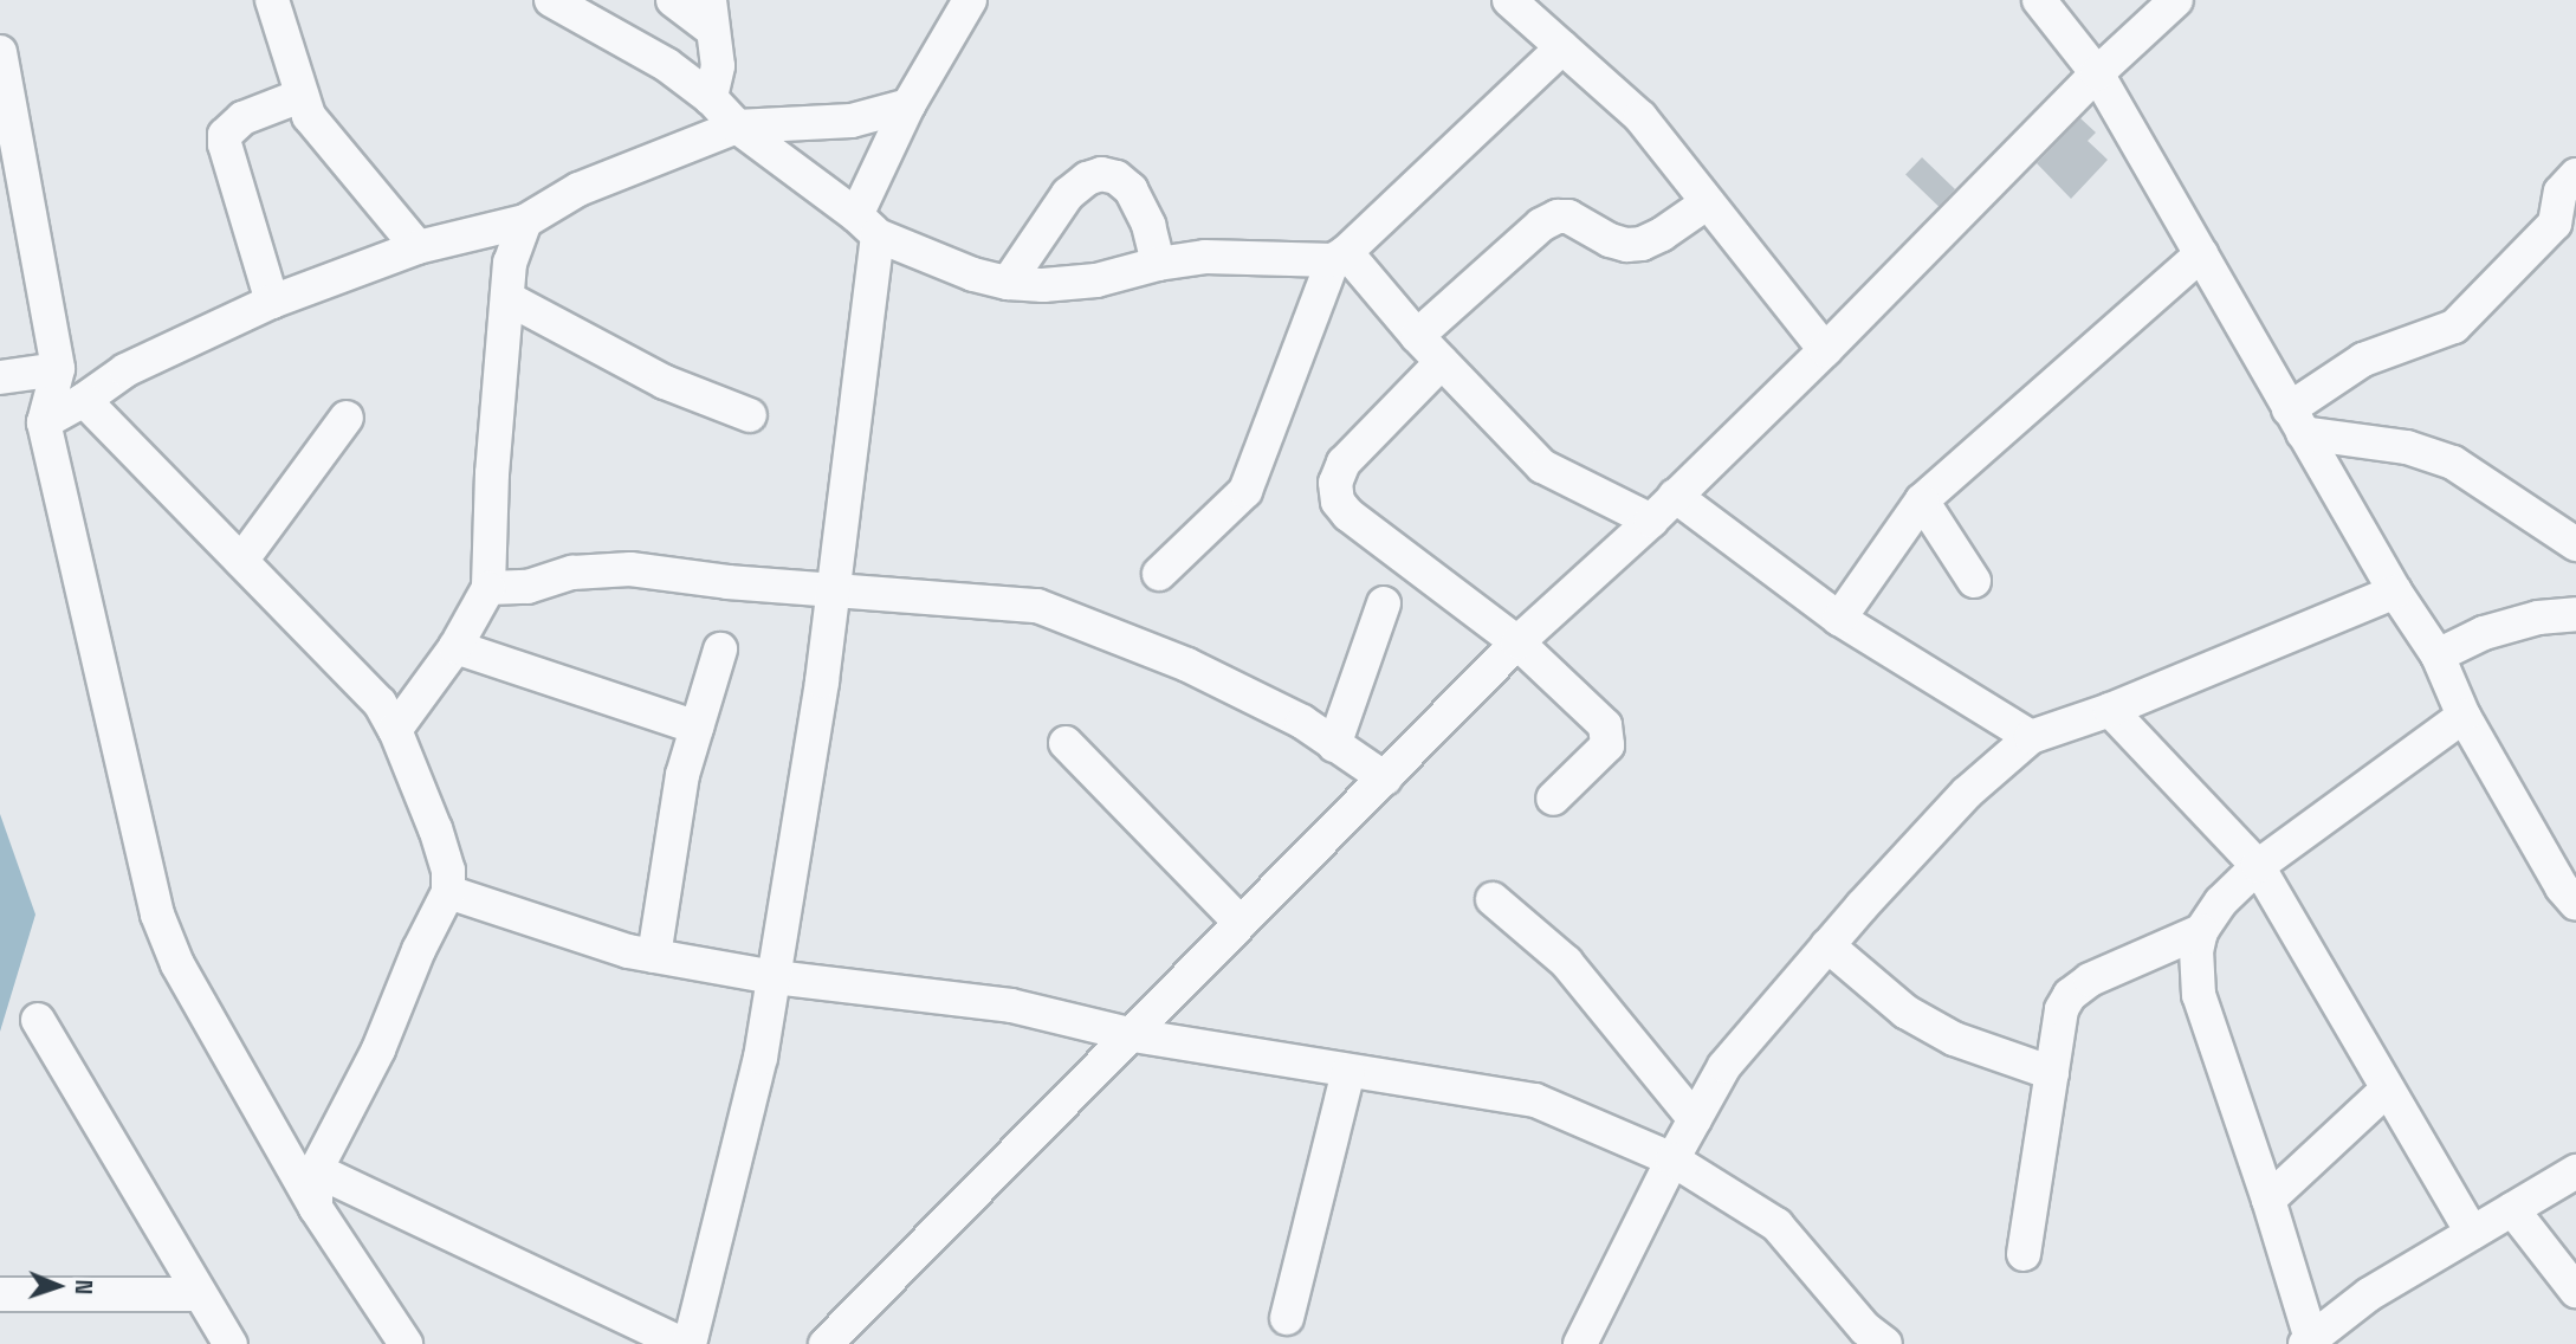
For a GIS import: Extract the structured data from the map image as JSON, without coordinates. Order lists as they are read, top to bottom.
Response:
{
  "north": "right"
}
